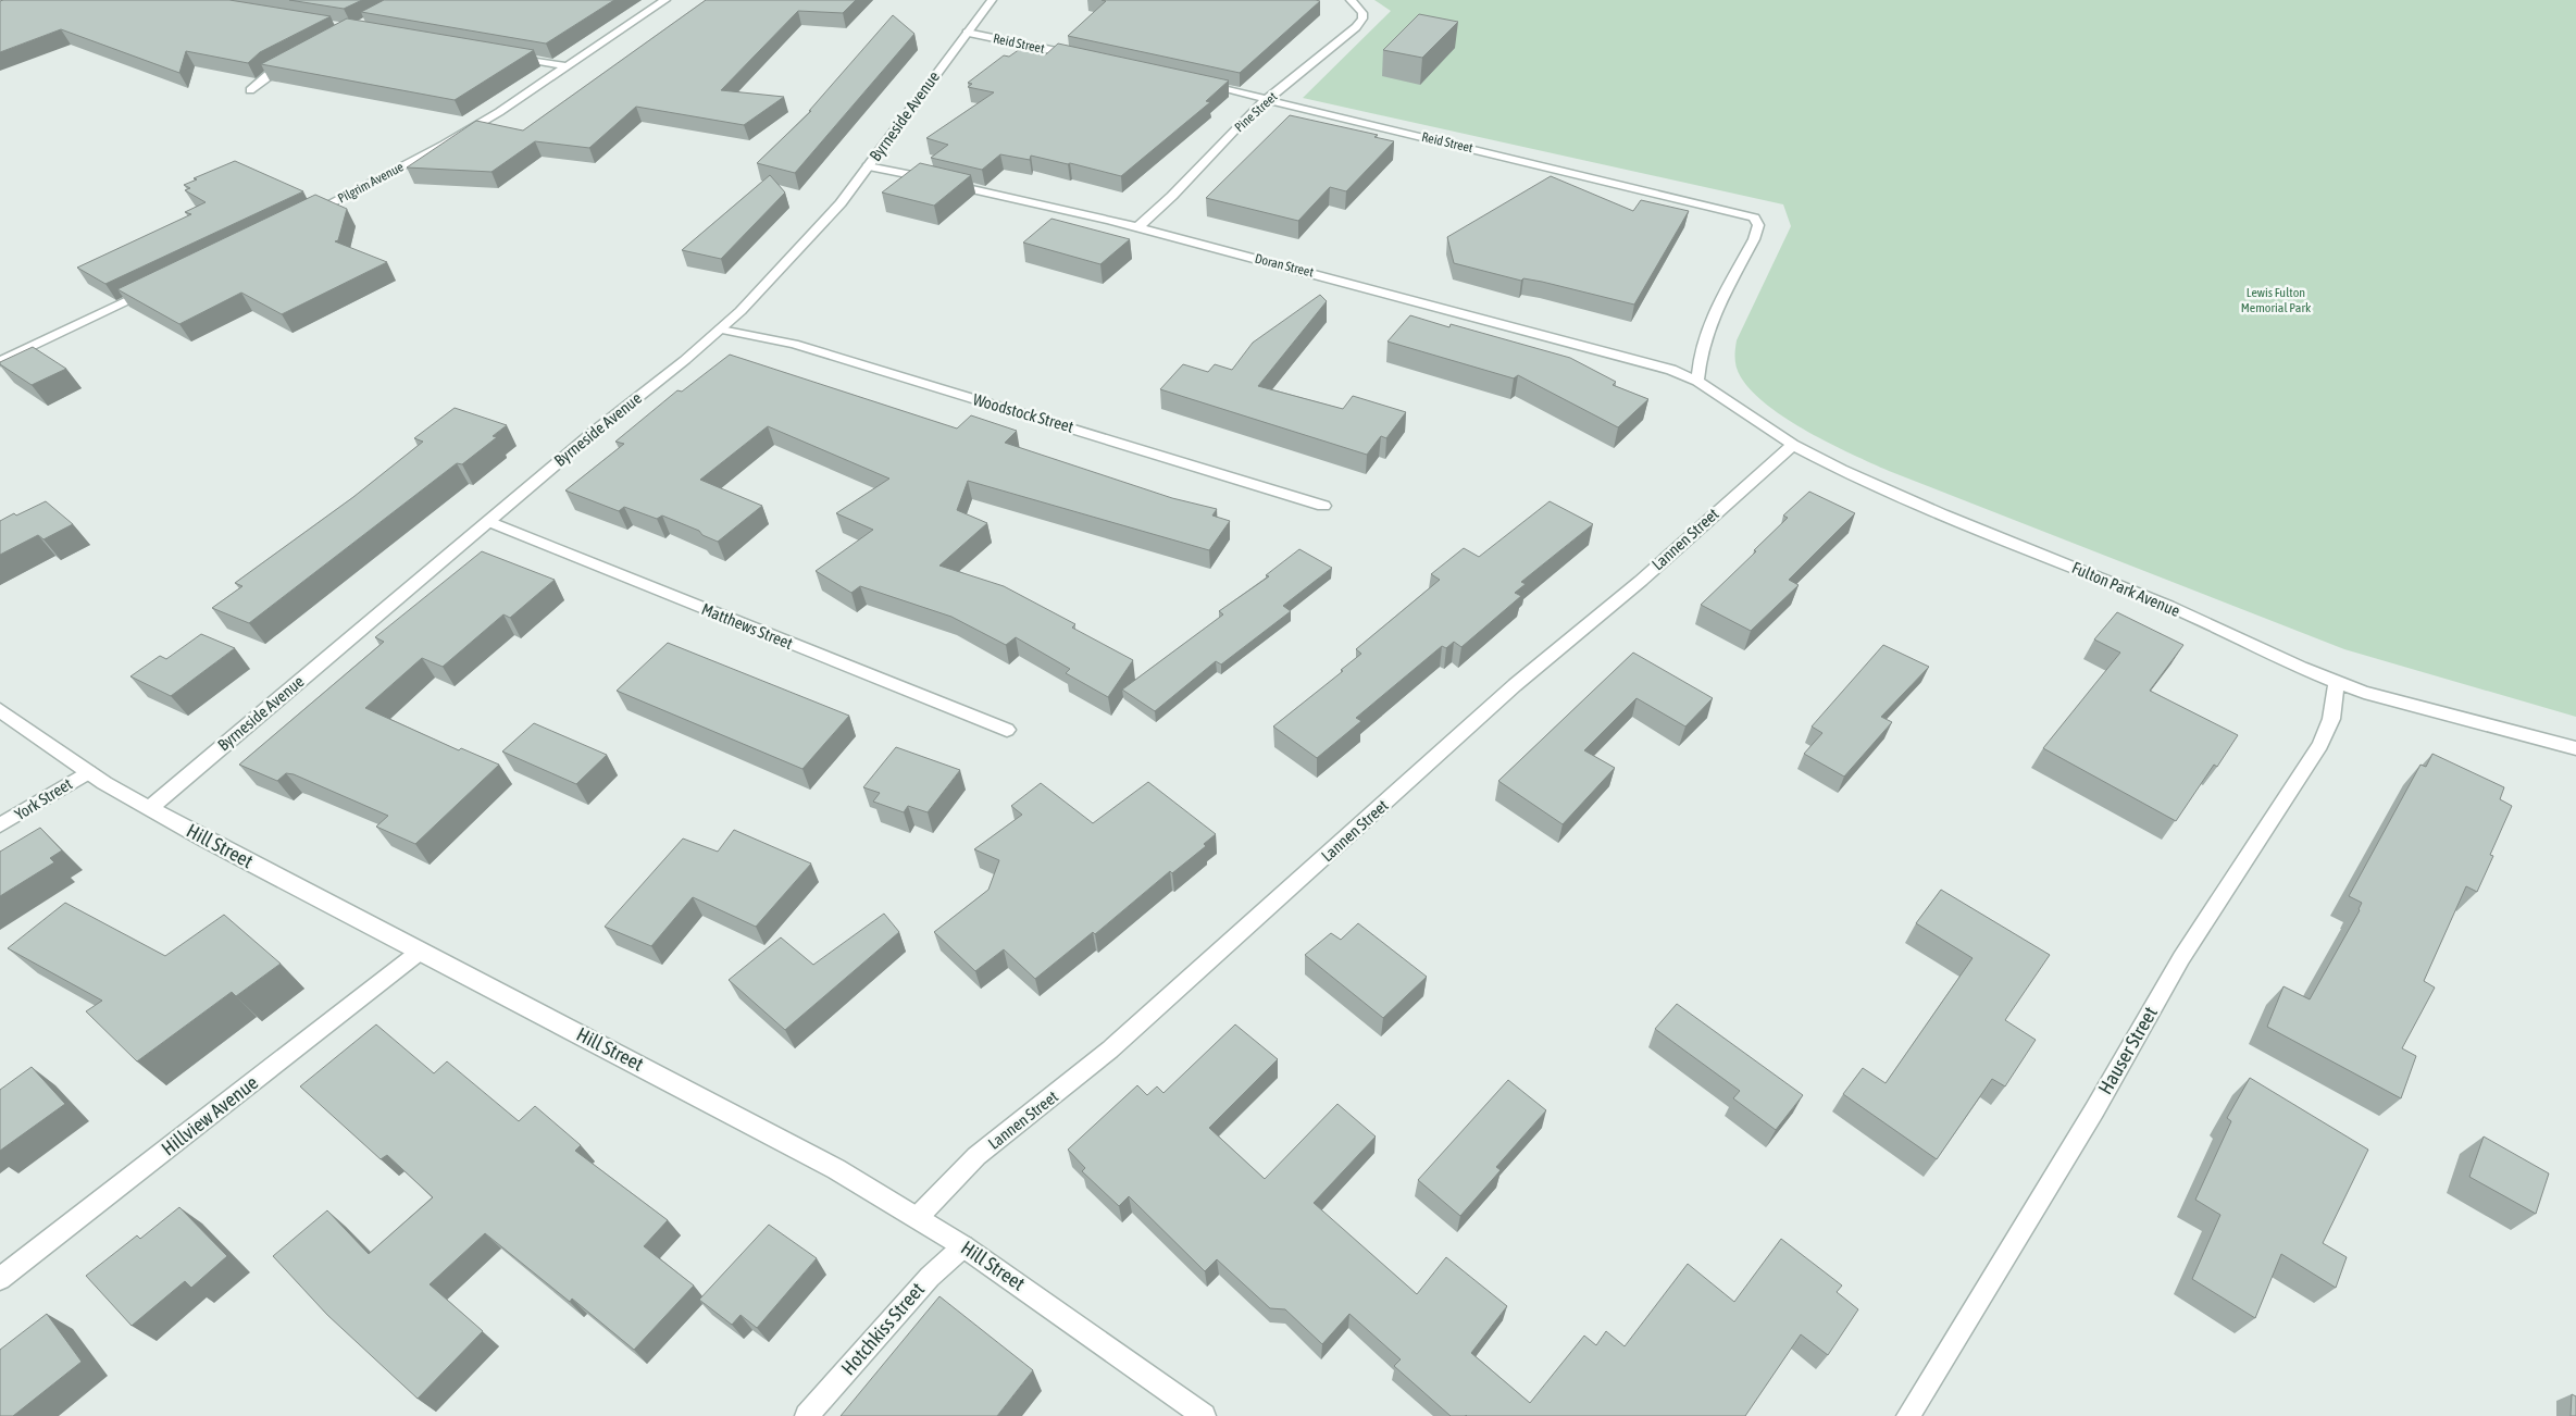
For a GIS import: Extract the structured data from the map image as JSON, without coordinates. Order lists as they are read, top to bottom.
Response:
{
  "streets": {
    "street": [
      "Reid Street",
      "Pine Street",
      "Byrneside Avenue",
      "Pilgrim Avenue",
      "Doran Street",
      "Woodstock Street",
      "Lannen Street",
      "Fulton Park Avenue",
      "Matthews Street",
      "York Street",
      "Hill Street",
      "Hauser Street",
      "Hillview Avenue",
      "Hotchkiss Street"
    ]
  },
  "crossings": [
    ["Reid Street", "Pine Street"],
    ["Reid Street", "Byrneside Avenue"],
    ["Reid Street", "Doran Street"],
    ["Reid Street", "Fulton Park Avenue"],
    ["Pine Street", "Doran Street"],
    ["Byrneside Avenue", "Doran Street"],
    ["Byrneside Avenue", "Woodstock Street"],
    ["Byrneside Avenue", "Matthews Street"],
    ["Byrneside Avenue", "Hill Street"],
    ["Doran Street", "Fulton Park Avenue"],
    ["Lannen Street", "Fulton Park Avenue"],
    ["Lannen Street", "Hill Street"],
    ["Fulton Park Avenue", "Hauser Street"],
    ["York Street", "Hill Street"],
    ["Hill Street", "Hillview Avenue"],
    ["Hill Street", "Hotchkiss Street"]
  ],
  "parks": ["Lewis Fulton Memorial Park"]
}
